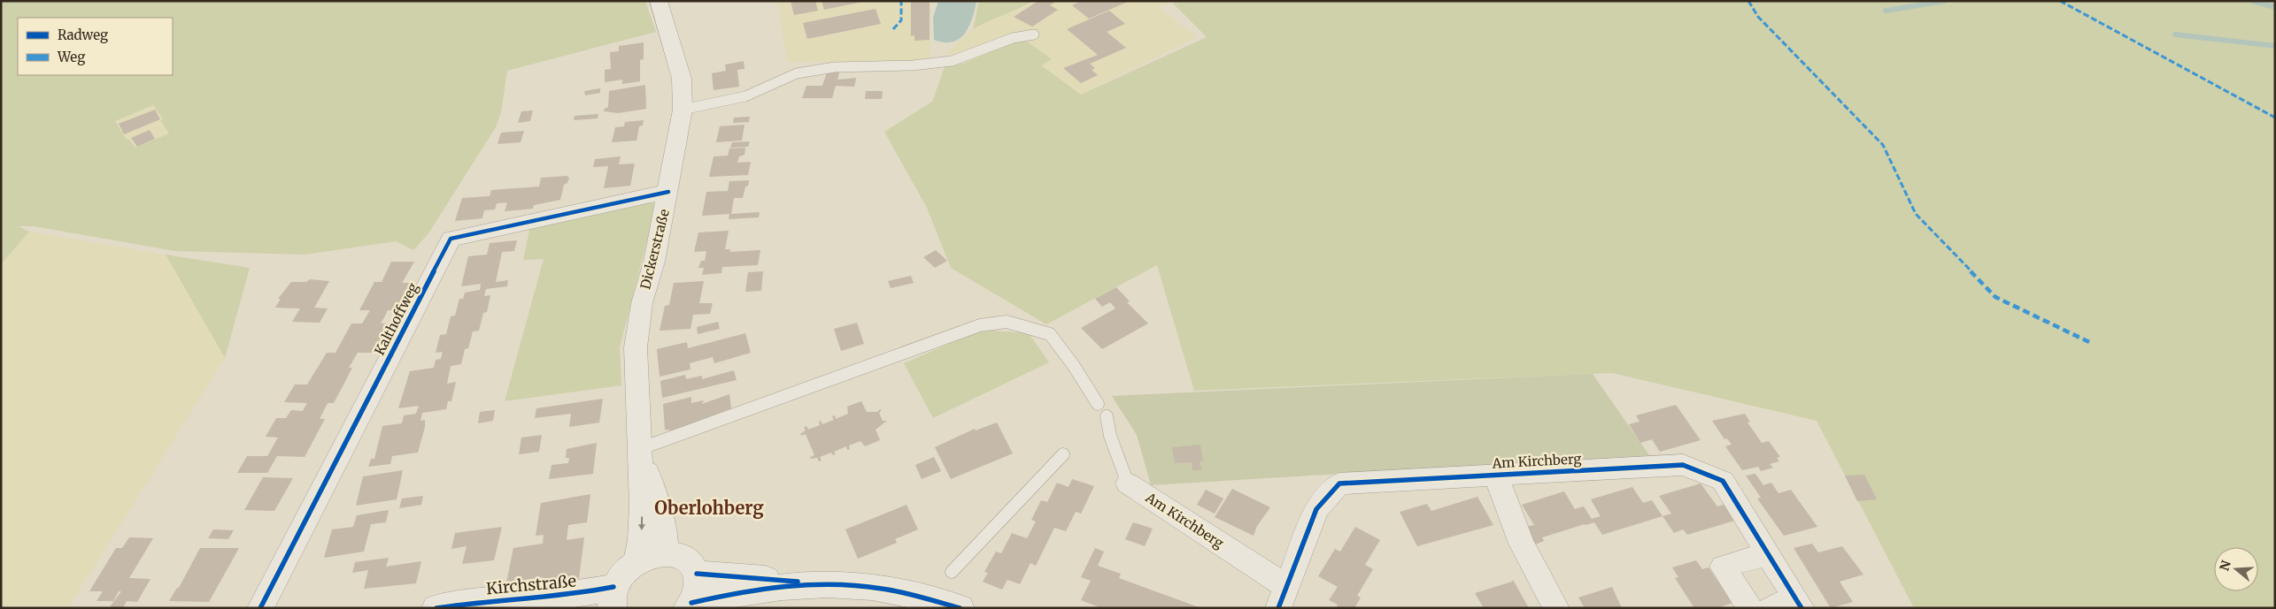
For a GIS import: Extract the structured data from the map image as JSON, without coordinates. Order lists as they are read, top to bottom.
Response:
{
  "streets": {
    "street": [
      "Dickerstraße",
      "Kalthoffweg",
      "Am Kirchberg",
      "Kirchstraße"
    ]
  },
  "crossings": [
    ["Dickerstraße", "Kalthoffweg"]
  ],
  "districts": ["Oberlohberg"],
  "legend": ["Radweg", "Weg"],
  "north": "left"
}
